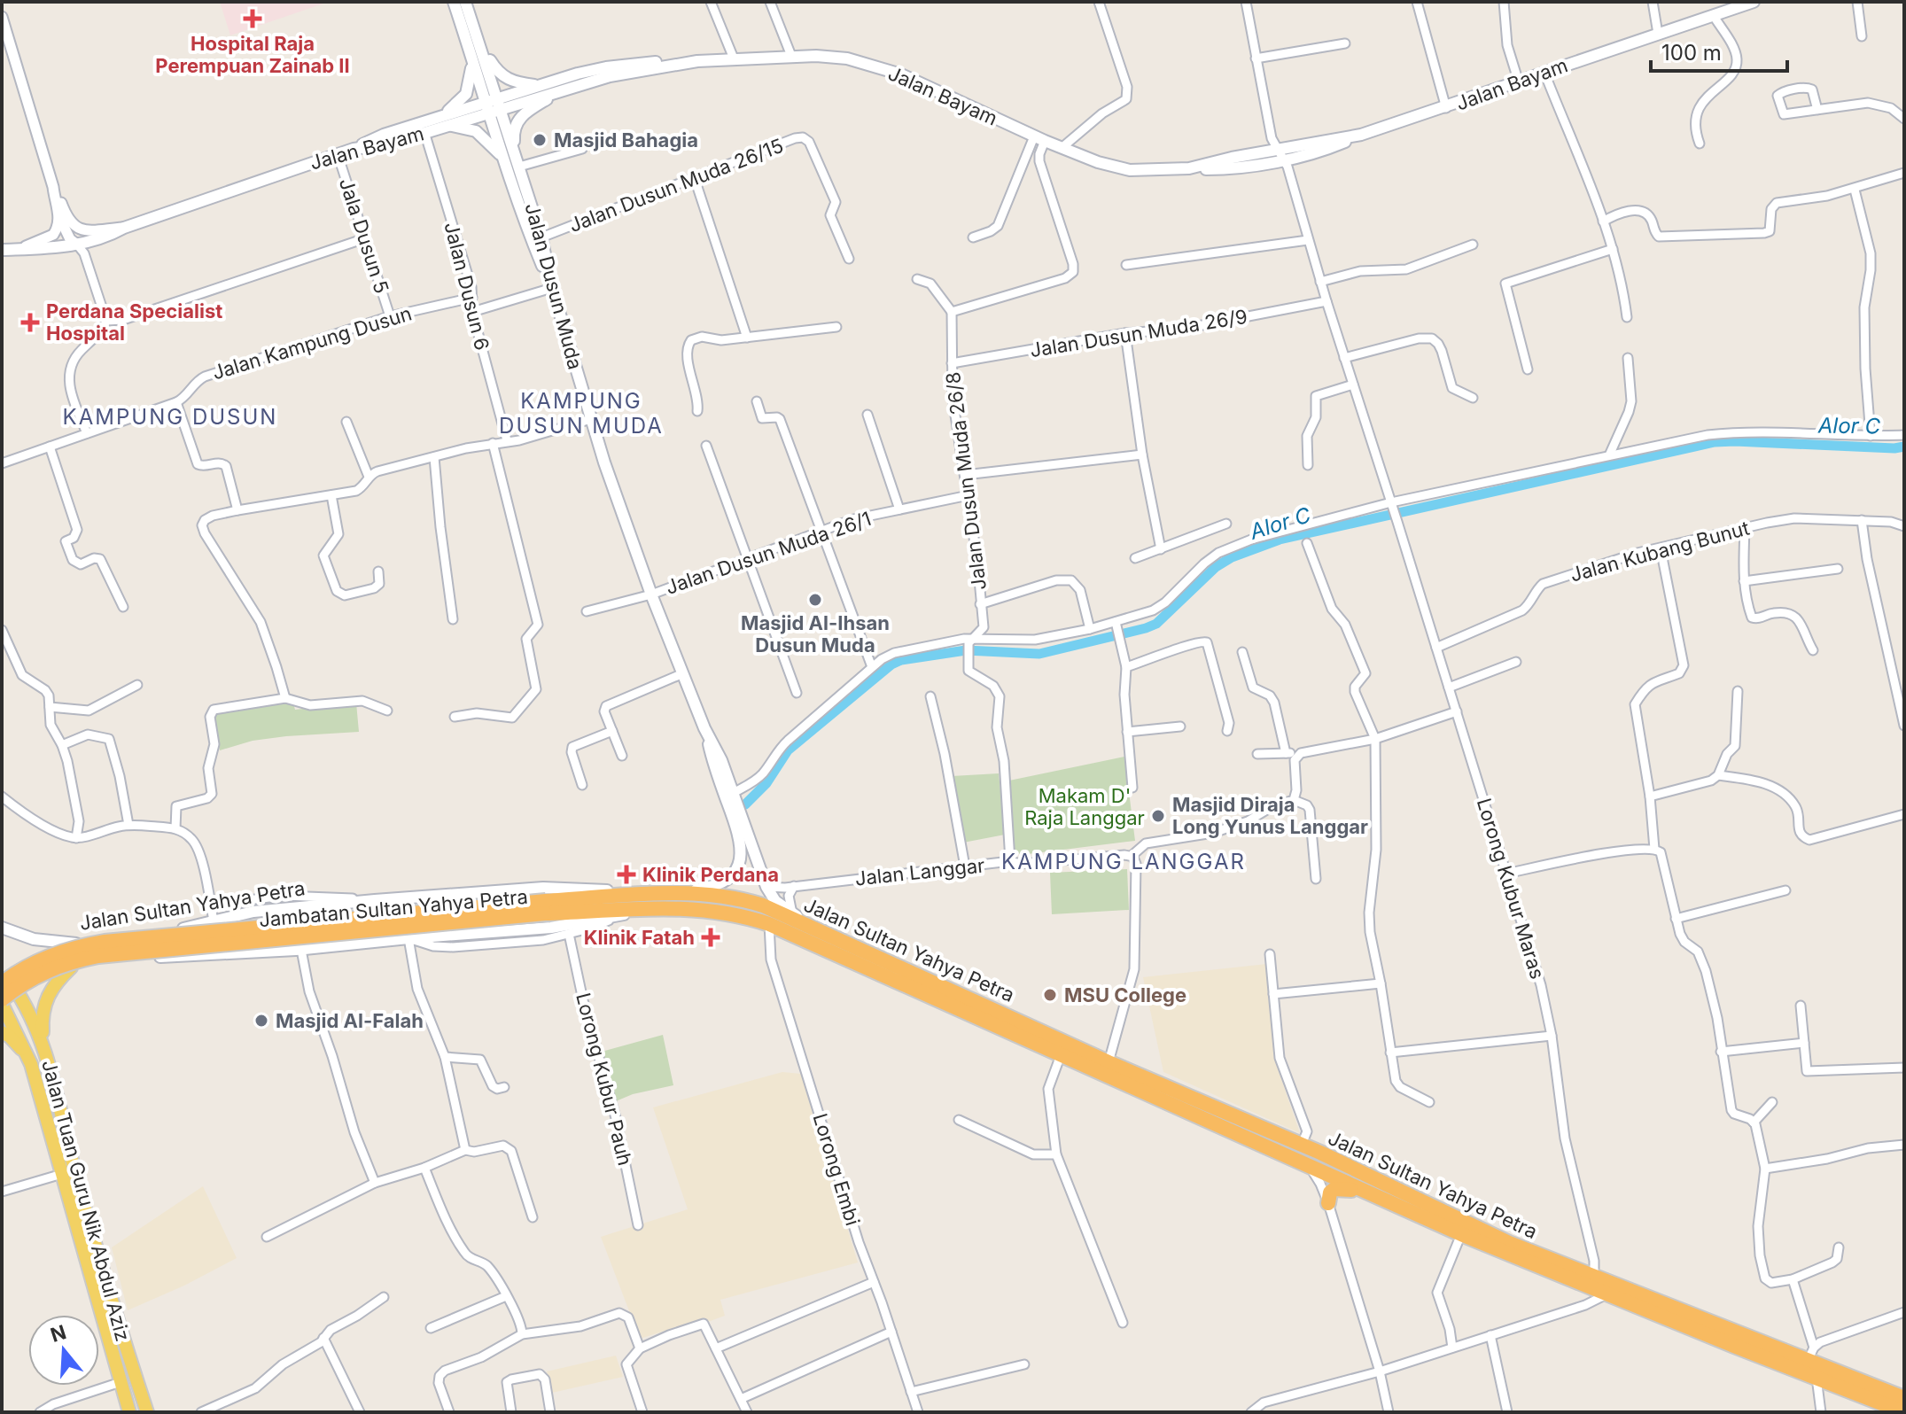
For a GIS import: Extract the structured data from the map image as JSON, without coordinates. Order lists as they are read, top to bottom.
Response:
{
  "streets": {
    "highway": ["Jalan Sultan Yahya Petra", "Jambatan Sultan Yahya Petra"],
    "main road": ["Jalan Bayam", "Jalan Dusun Muda", "Jalan Tuan Guru Nik Abdul Aziz"],
    "street": [
      "Jalan Dusun Muda 26/15",
      "Jala Dusun 5",
      "Jalan Dusun 6",
      "Jalan Dusun Muda 26/9",
      "Jalan Kampung Dusun",
      "Jalan Dusun Muda 26/8",
      "Jalan Kubang Bunut",
      "Jalan Dusun Muda 26/1",
      "Jalan Langgar",
      "Lorong Kubur Maras",
      "Lorong Kubur Pauh",
      "Lorong Embi"
    ]
  },
  "crossings": [
    ["Jalan Bayam", "Jala Dusun 5"],
    ["Jalan Bayam", "Jalan Dusun 6"],
    ["Jalan Bayam", "Jalan Dusun Muda"],
    ["Jalan Bayam", "Lorong Kubur Maras"],
    ["Jalan Dusun Muda 26/15", "Jalan Dusun Muda"],
    ["Jala Dusun 5", "Jalan Kampung Dusun"],
    ["Jalan Dusun 6", "Jalan Kampung Dusun"],
    ["Jalan Dusun Muda", "Jalan Dusun Muda 26/1"],
    ["Jalan Dusun Muda", "Jalan Langgar"],
    ["Jalan Dusun Muda", "Jalan Sultan Yahya Petra"],
    ["Jalan Dusun Muda 26/9", "Jalan Dusun Muda 26/8"],
    ["Jalan Dusun Muda 26/9", "Lorong Kubur Maras"],
    ["Jalan Dusun Muda 26/8", "Jalan Dusun Muda 26/1"],
    ["Jalan Kubang Bunut", "Lorong Kubur Maras"],
    ["Lorong Kubur Maras", "Jalan Sultan Yahya Petra"],
    ["Jalan Sultan Yahya Petra", "Jambatan Sultan Yahya Petra"],
    ["Jalan Sultan Yahya Petra", "Lorong Embi"],
    ["Jalan Sultan Yahya Petra", "Jalan Tuan Guru Nik Abdul Aziz"],
    ["Jambatan Sultan Yahya Petra", "Jalan Tuan Guru Nik Abdul Aziz"]
  ],
  "districts": ["KAMPUNG DUSUN MUDA", "KAMPUNG DUSUN", "KAMPUNG LANGGAR"],
  "water": ["Alor C"],
  "parks": ["Makam D' Raja Langgar"],
  "places": {
    "health": [
      "Hospital Raja Perempuan Zainab II",
      "Perdana Specialist Hospital",
      "Klinik Perdana",
      "Klinik Fatah"
    ],
    "other": [
      "Masjid Bahagia",
      "Masjid Al-Ihsan Dusun Muda",
      "Masjid Diraja Long Yunus Langgar",
      "MSU College",
      "Masjid Al-Falah"
    ]
  },
  "scale_bar": "100 m",
  "north": "top"
}
